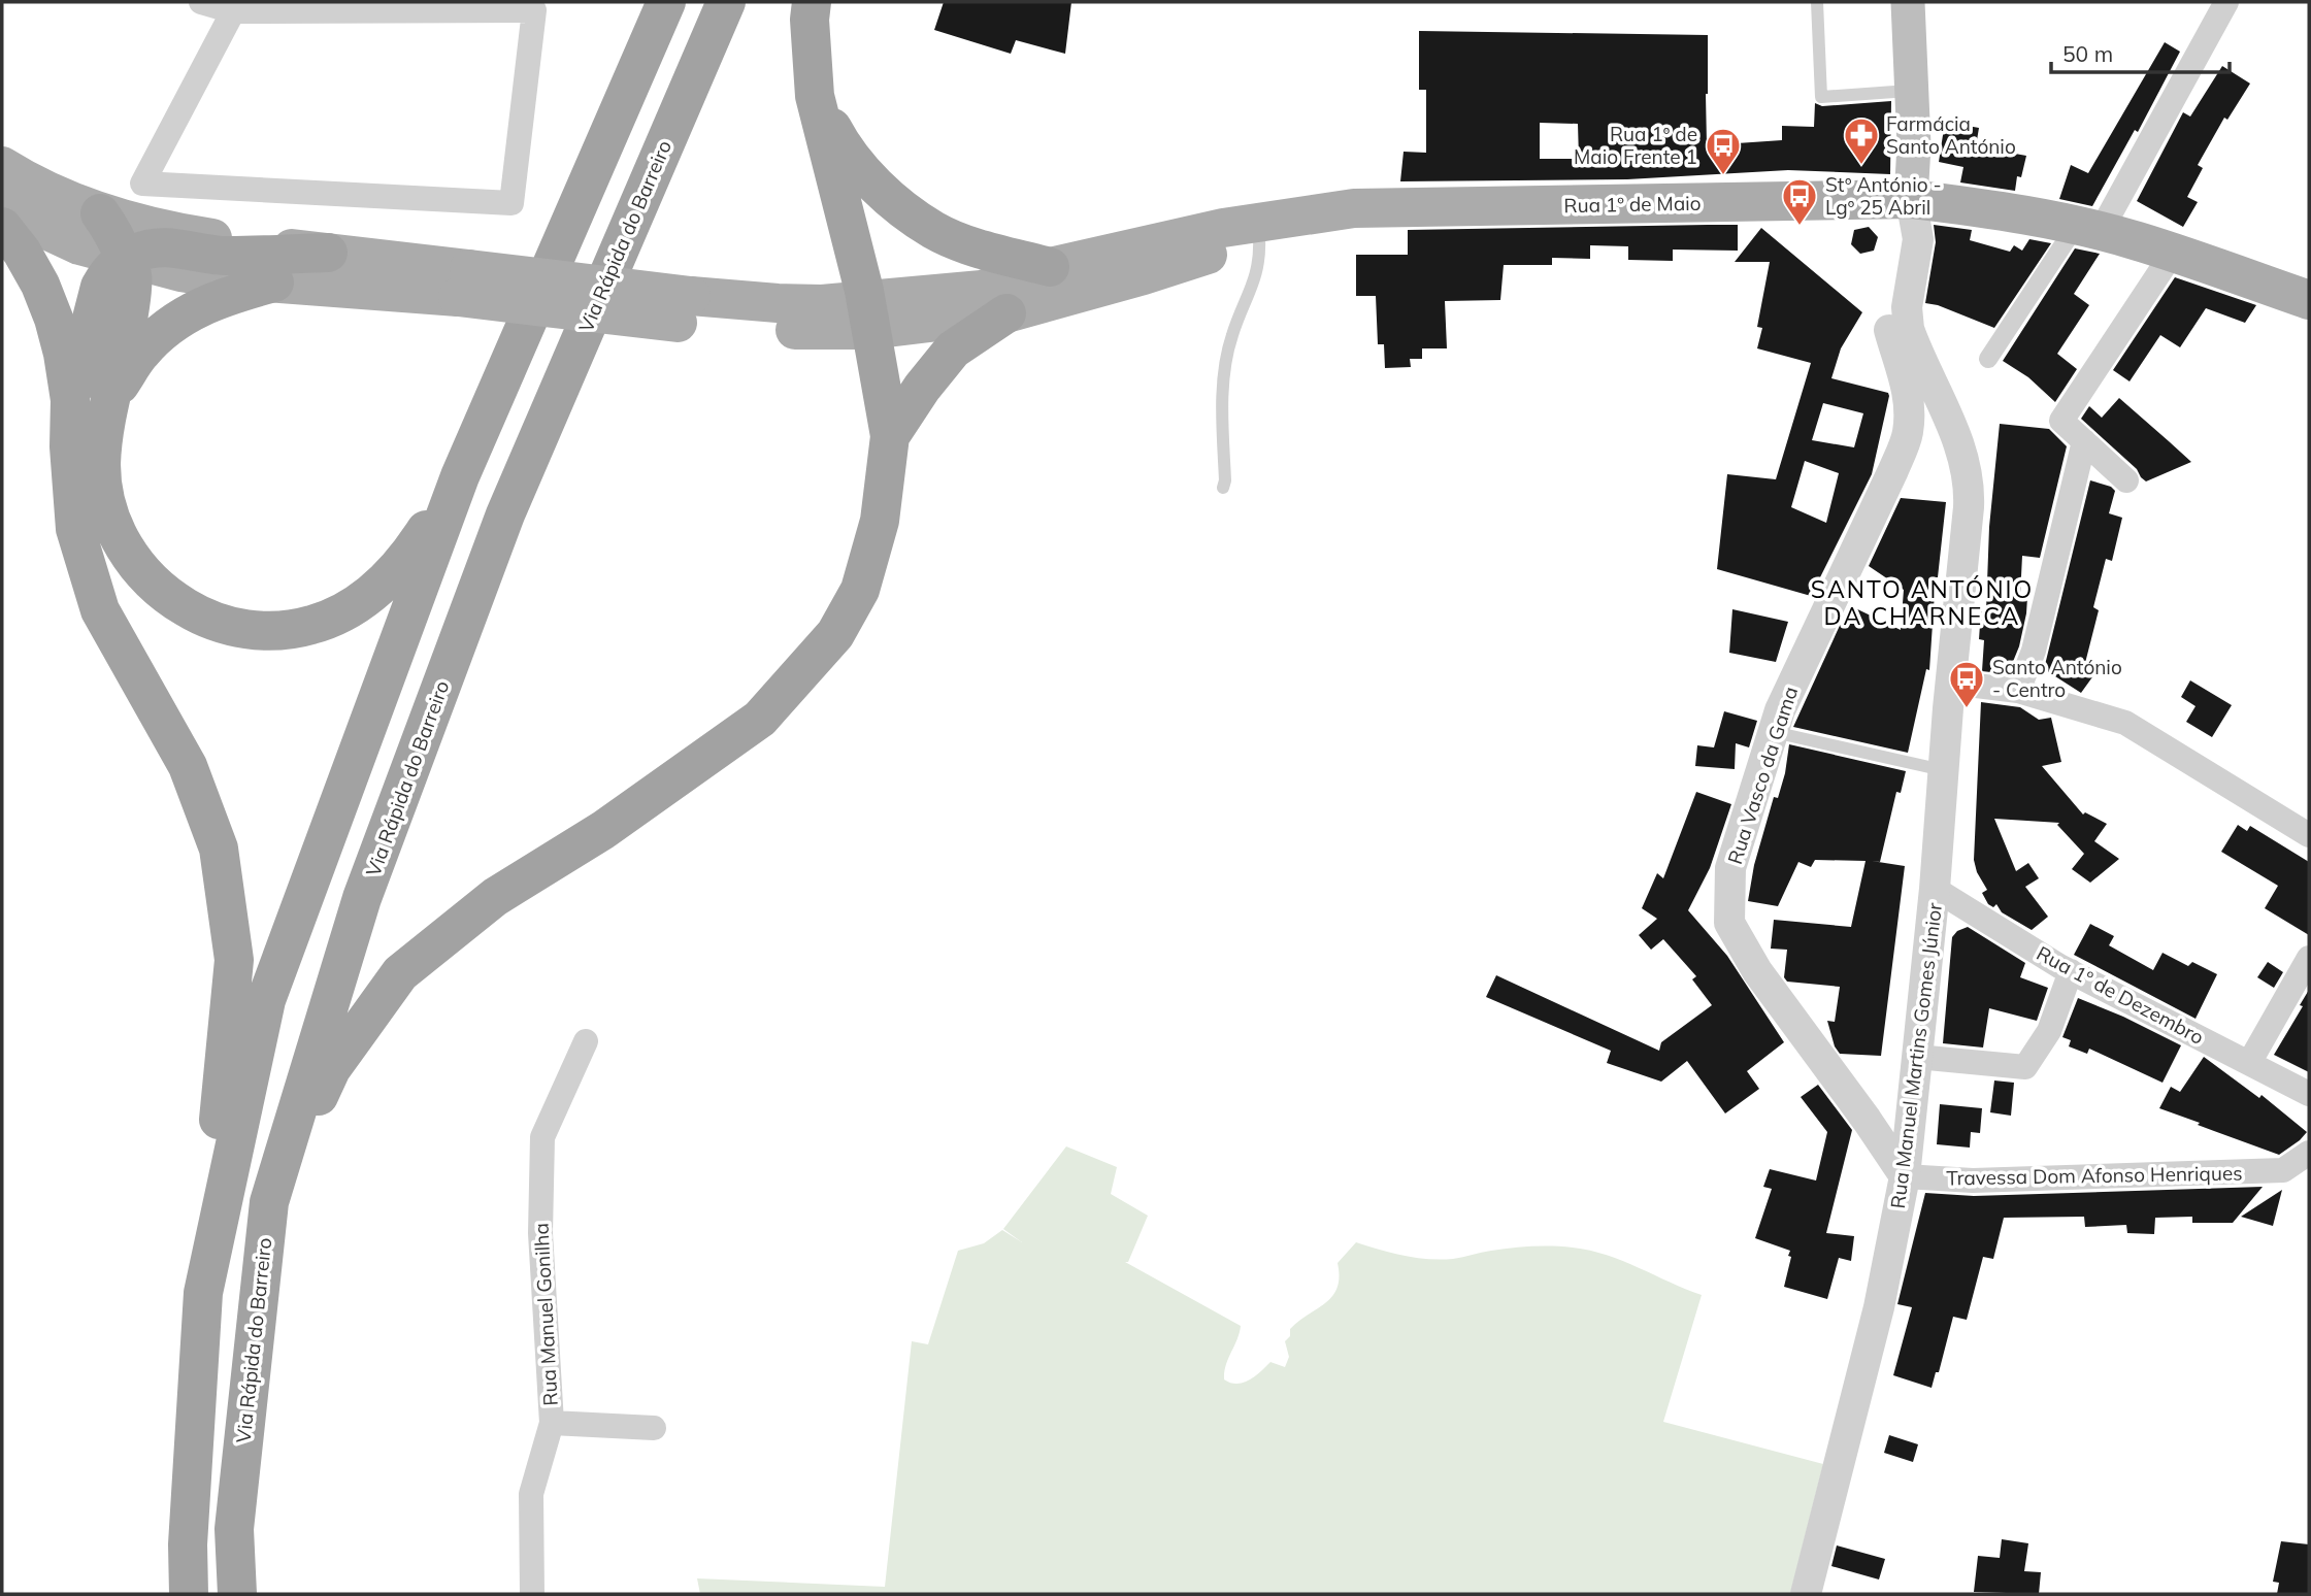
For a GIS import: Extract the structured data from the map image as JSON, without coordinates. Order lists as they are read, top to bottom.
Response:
{
  "streets": {
    "highway": ["Via Rápida do Barreiro"],
    "main road": ["Rua 1º de Maio"],
    "street": [
      "Rua Vasco da Gama",
      "Rua 1º de Dezembro",
      "Rua Manuel Martins Gomes Júnior",
      "Travessa Dom Afonso Henriques",
      "Rua Manuel Gonilha"
    ]
  },
  "crossings": [
    ["Rua 1º de Maio", "Rua Manuel Martins Gomes Júnior"],
    ["Rua Vasco da Gama", "Rua Manuel Martins Gomes Júnior"],
    ["Rua Vasco da Gama", "Travessa Dom Afonso Henriques"],
    ["Rua 1º de Dezembro", "Rua Manuel Martins Gomes Júnior"],
    ["Rua Manuel Martins Gomes Júnior", "Travessa Dom Afonso Henriques"]
  ],
  "districts": ["SANTO ANTÓNIO DA CHARNECA"],
  "places": {
    "pharmacy": ["Farmácia Santo António"],
    "bus stop": ["Rua 1º de Maio Frente 1", "Stº António - Lgº 25 Abril", "Santo António - Centro"]
  },
  "scale_bar": "50 m"
}
